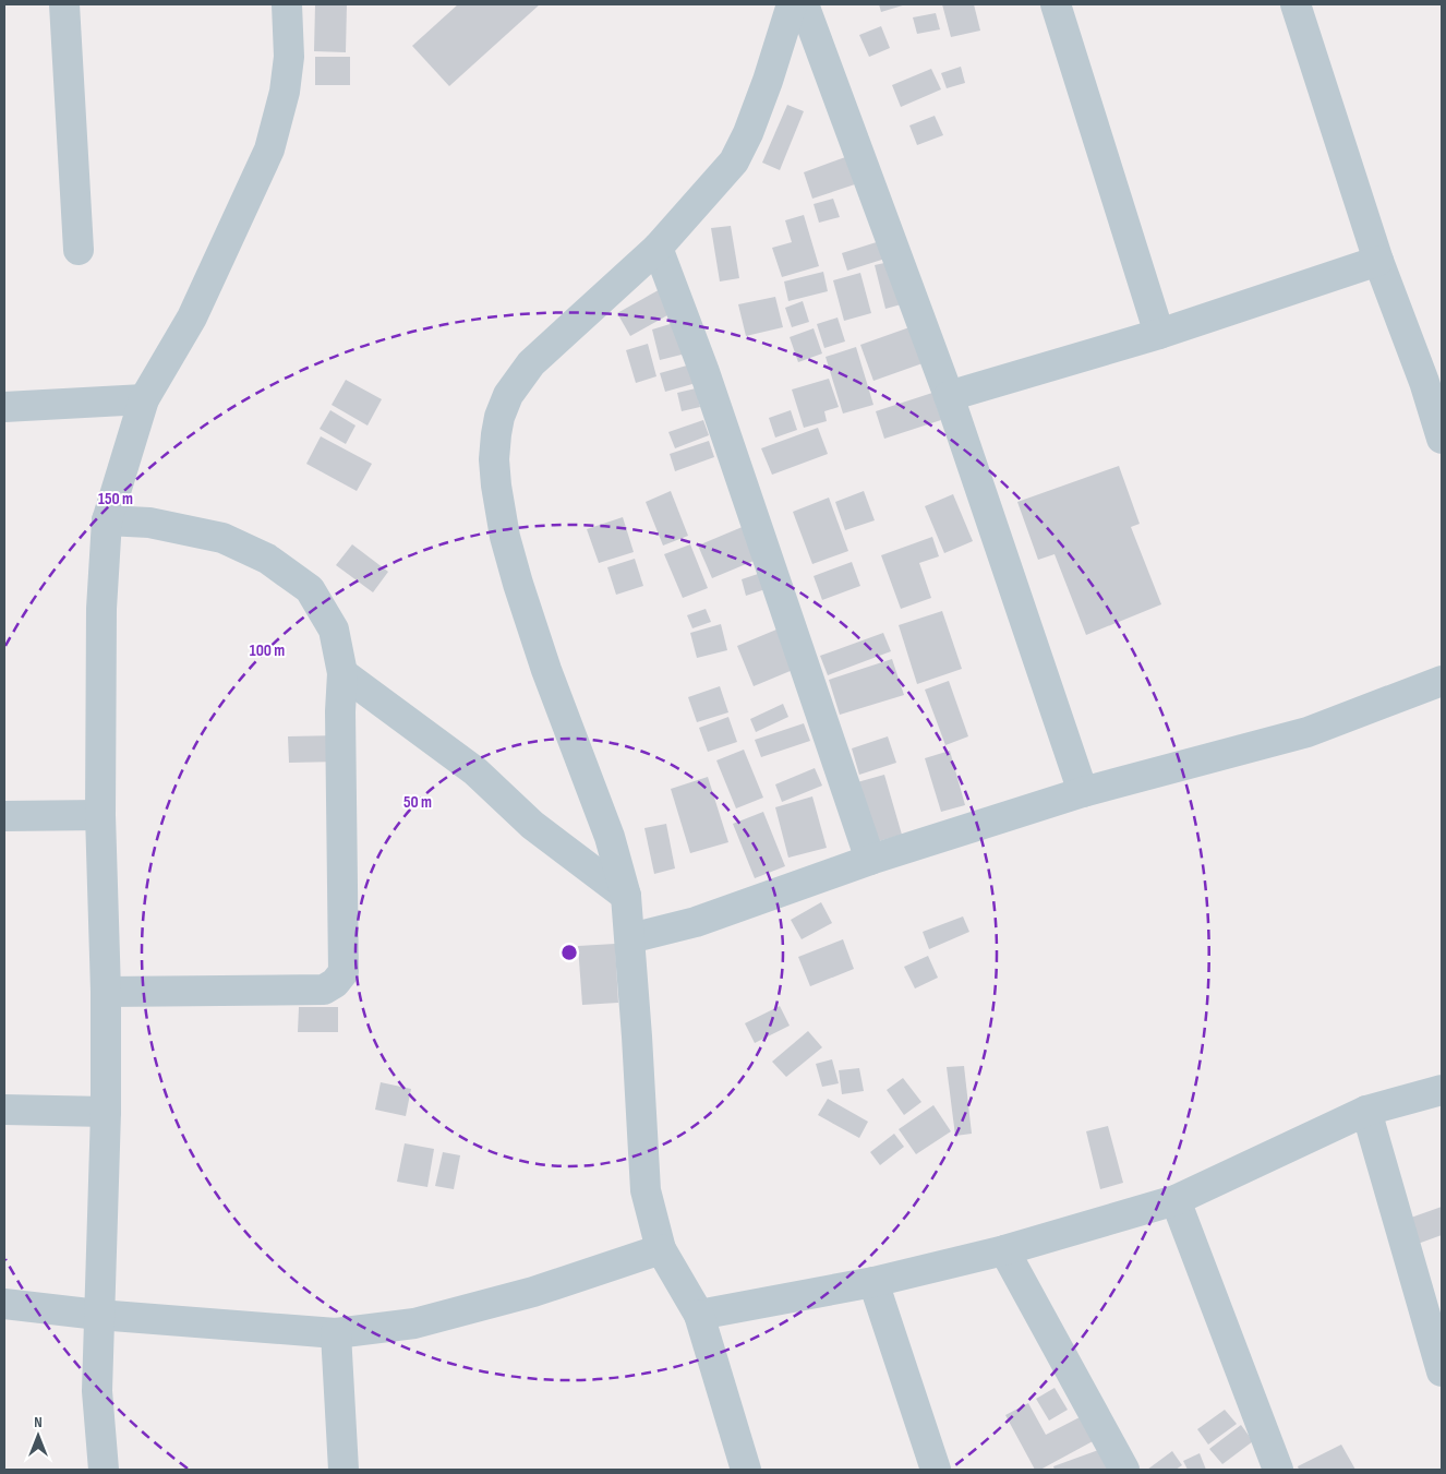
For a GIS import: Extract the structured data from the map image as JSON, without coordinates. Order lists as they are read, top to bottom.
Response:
{
  "north": "top",
  "rings": ["150 m", "100 m", "50 m"]
}
